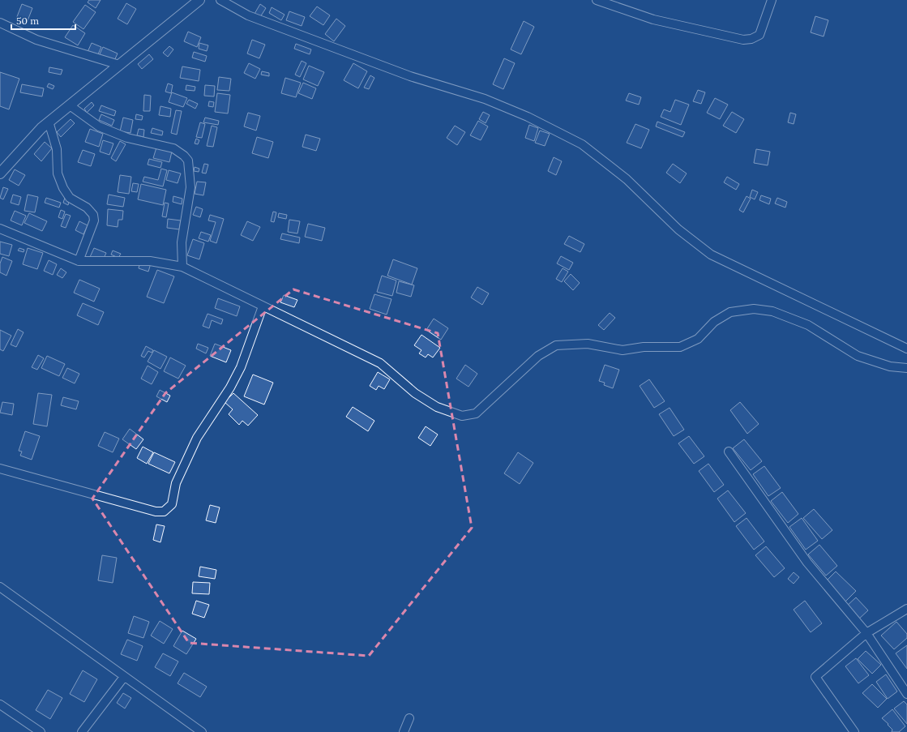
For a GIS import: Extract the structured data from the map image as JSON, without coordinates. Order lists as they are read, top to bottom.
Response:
{
  "scale_bar": "50 m"
}
